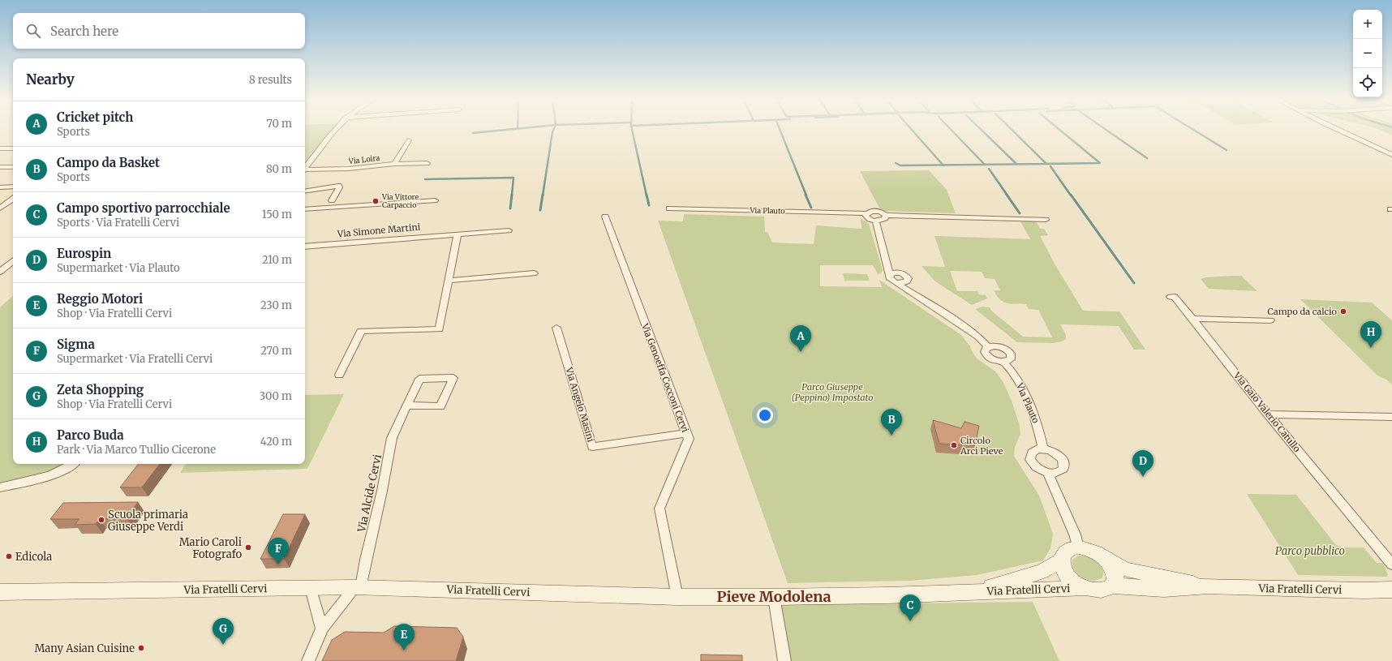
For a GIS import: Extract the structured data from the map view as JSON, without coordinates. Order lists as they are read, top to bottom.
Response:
{
  "streets": {
    "main road": ["Via Fratelli Cervi"],
    "street": [
      "Via Loira",
      "Via Plauto",
      "Via Simone Martini",
      "Via Genoeffa Cocconi Cervi",
      "Via Angelo Masini",
      "Via Gaio Valerio Catullo",
      "Via Alcide Cervi"
    ]
  },
  "crossings": [
    ["Via Genoeffa Cocconi Cervi", "Via Angelo Masini"],
    ["Via Genoeffa Cocconi Cervi", "Via Fratelli Cervi"],
    ["Via Alcide Cervi", "Via Fratelli Cervi"]
  ],
  "districts": ["Pieve Modolena"],
  "parks": ["Parco Giuseppe (Peppino) Impostato", "Parco pubblico"],
  "places": [
    "Via Vittore Carpaccio",
    "Campo da calcio",
    "Circolo Arci Pieve",
    "Scuola primaria Giuseppe Verdi",
    "Mario Caroli Fotografo",
    "Edicola",
    "Many Asian Cuisine"
  ],
  "page": {
    "map_buttons": ["+", "−"],
    "search": "Search here",
    "heading": ["Nearby", "8 results"],
    "list": [
      {
        "mark": "A",
        "name": "Cricket pitch",
        "note": "Sports",
        "value": "70 m"
      },
      {
        "mark": "B",
        "name": "Campo da Basket",
        "note": "Sports",
        "value": "80 m"
      },
      {
        "mark": "C",
        "name": "Campo sportivo parrocchiale",
        "note": "Sports · Via Fratelli Cervi",
        "value": "150 m"
      },
      {
        "mark": "D",
        "name": "Eurospin",
        "note": "Supermarket · Via Plauto",
        "value": "210 m"
      },
      {
        "mark": "E",
        "name": "Reggio Motori",
        "note": "Shop · Via Fratelli Cervi",
        "value": "230 m"
      },
      {
        "mark": "F",
        "name": "Sigma",
        "note": "Supermarket · Via Fratelli Cervi",
        "value": "270 m"
      },
      {
        "mark": "G",
        "name": "Zeta Shopping",
        "note": "Shop · Via Fratelli Cervi",
        "value": "300 m"
      },
      {
        "mark": "H",
        "name": "Parco Buda",
        "note": "Park · Via Marco Tullio Cicerone",
        "value": "420 m"
      }
    ],
    "pins": [
      "H",
      "A",
      "B",
      "D",
      "F",
      "C",
      "G",
      "E"
    ]
  }
}
